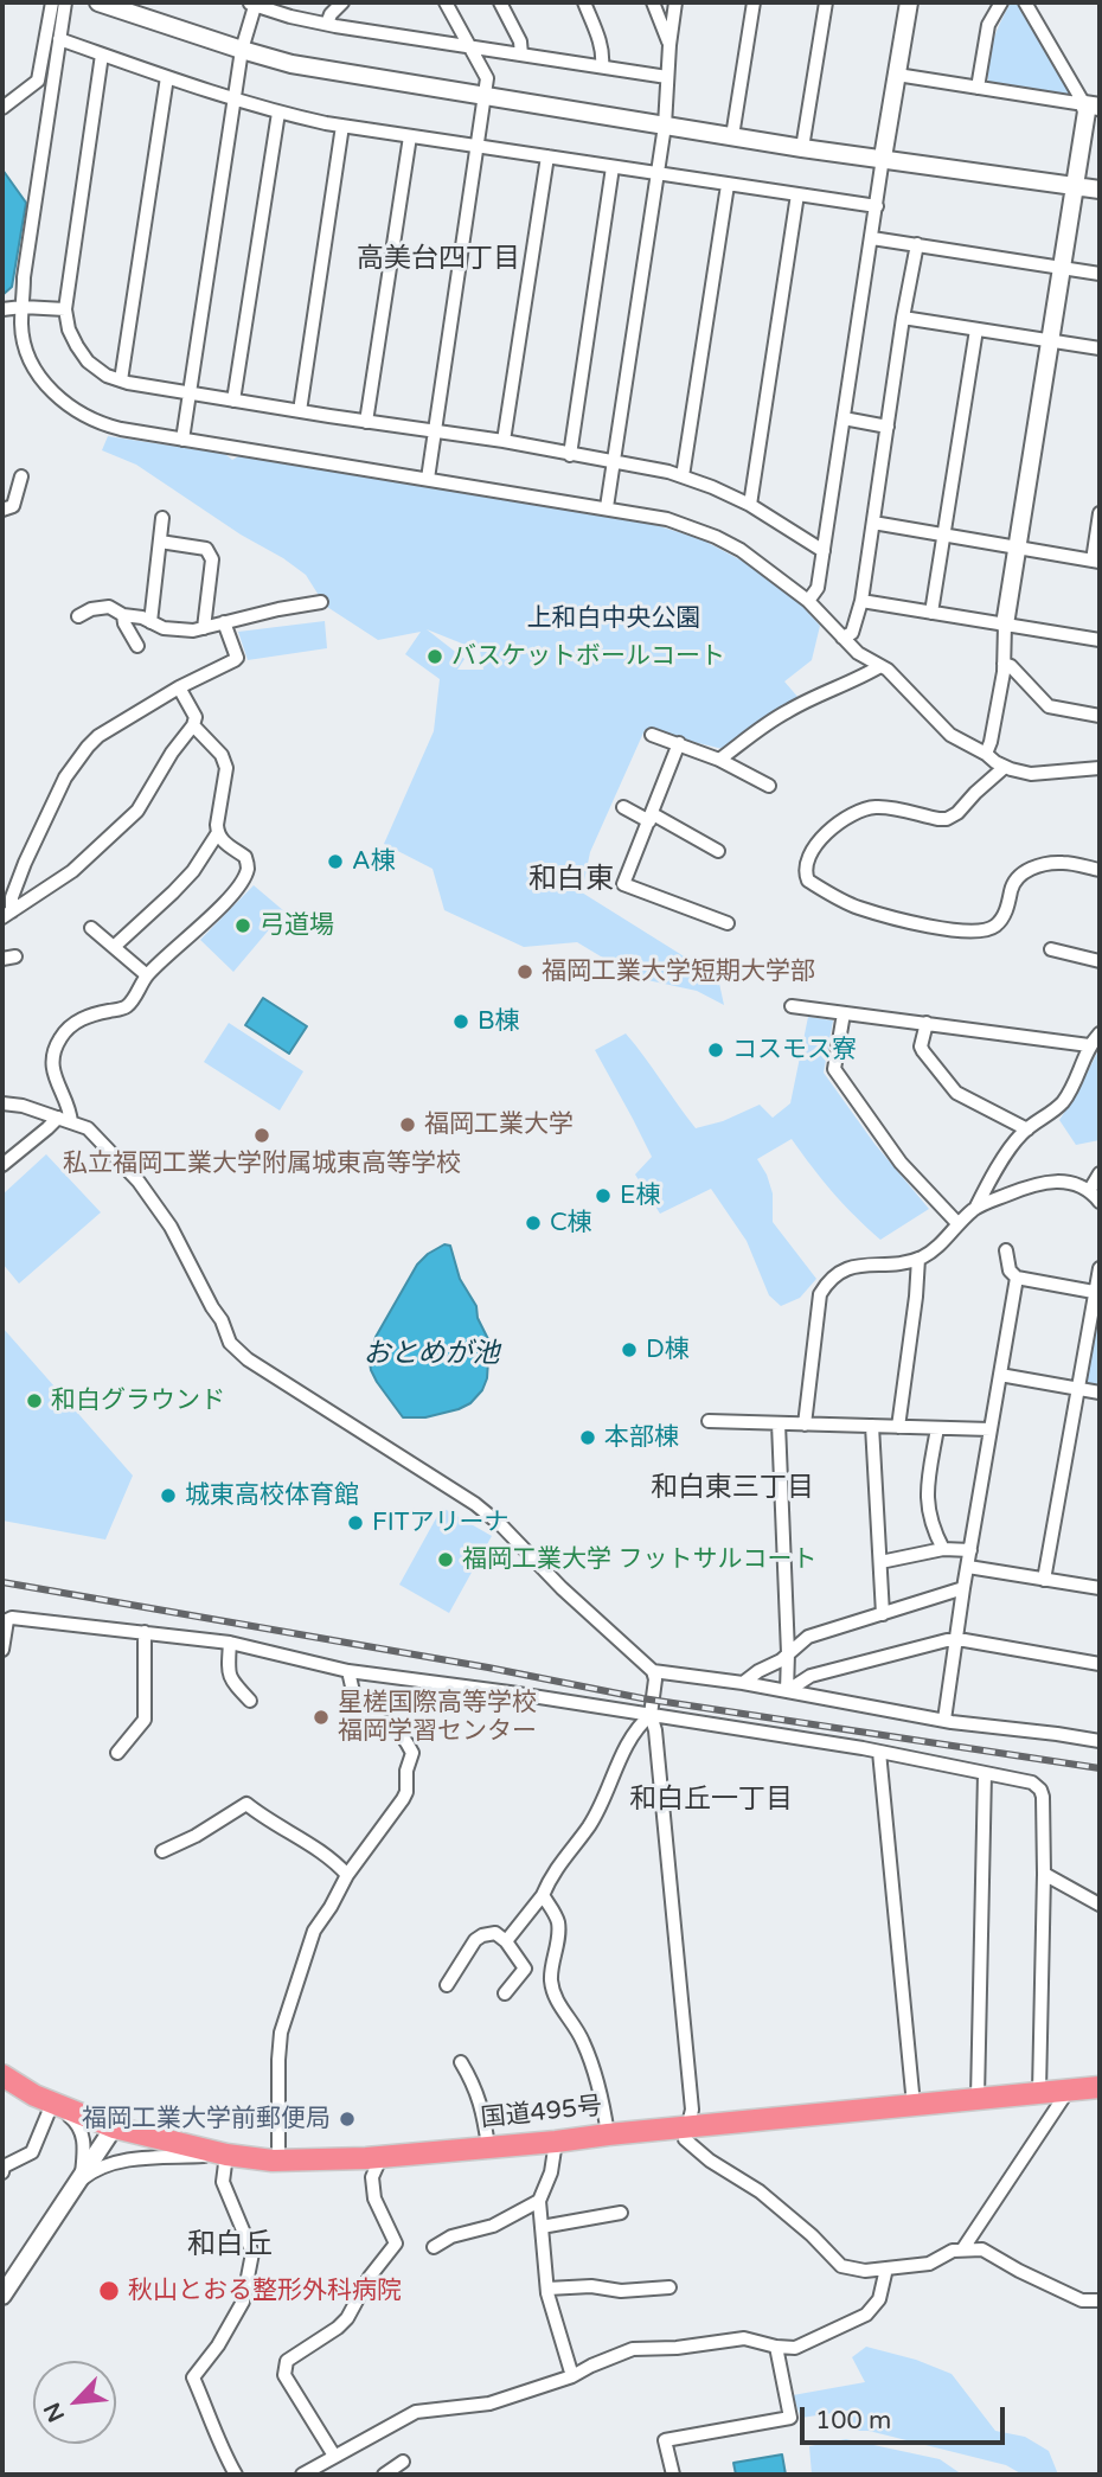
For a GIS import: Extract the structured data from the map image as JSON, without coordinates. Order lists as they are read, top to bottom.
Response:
{
  "streets": {
    "highway": ["国道495号"]
  },
  "districts": [
    "高美台四丁目",
    "和白東",
    "和白東三丁目",
    "和白丘一丁目",
    "和白丘"
  ],
  "water": ["おとめが池"],
  "parks": ["上和白中央公園"],
  "places": [
    "バスケットボールコート",
    "A棟",
    "弓道場",
    "福岡工業大学短期大学部",
    "B棟",
    "コスモス寮",
    "福岡工業大学",
    "私立福岡工業大学附属城東高等学校",
    "E棟",
    "C棟",
    "D棟",
    "和白グラウンド",
    "本部棟",
    "城東高校体育館",
    "FITアリーナ",
    "福岡工業大学 フットサルコート",
    "星槎国際高等学校 福岡学習センター",
    "福岡工業大学前郵便局",
    "秋山とおる整形外科病院"
  ],
  "scale_bar": "100 m",
  "north": "bottom left"
}
